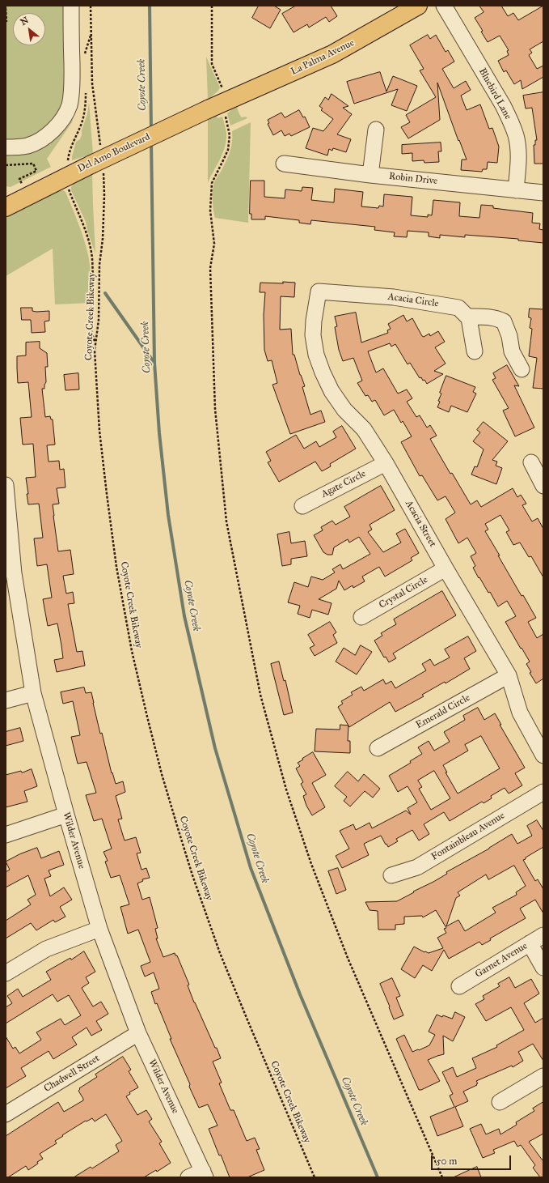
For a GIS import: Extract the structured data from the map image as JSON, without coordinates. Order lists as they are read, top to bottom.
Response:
{
  "streets": {
    "main road": ["La Palma Avenue", "Del Amo Boulevard"],
    "street": [
      "Bluebird Lane",
      "Robin Drive",
      "Acacia Circle",
      "Agate Circle",
      "Acacia Street",
      "Crystal Circle",
      "Emerald Circle",
      "Fontainbleau Avenue",
      "Wilder Avenue",
      "Garnet Avenue",
      "Chadwell Street"
    ],
    "path": ["Coyote Creek Bikeway"]
  },
  "crossings": [
    ["La Palma Avenue", "Del Amo Boulevard"],
    ["Bluebird Lane", "Robin Drive"],
    ["Del Amo Boulevard", "Coyote Creek Bikeway"],
    ["Acacia Circle", "Acacia Street"],
    ["Agate Circle", "Acacia Street"],
    ["Acacia Street", "Crystal Circle"],
    ["Acacia Street", "Emerald Circle"],
    ["Wilder Avenue", "Chadwell Street"]
  ],
  "water": ["Coyote Creek"],
  "scale_bar": "50 m",
  "north": "top left"
}
